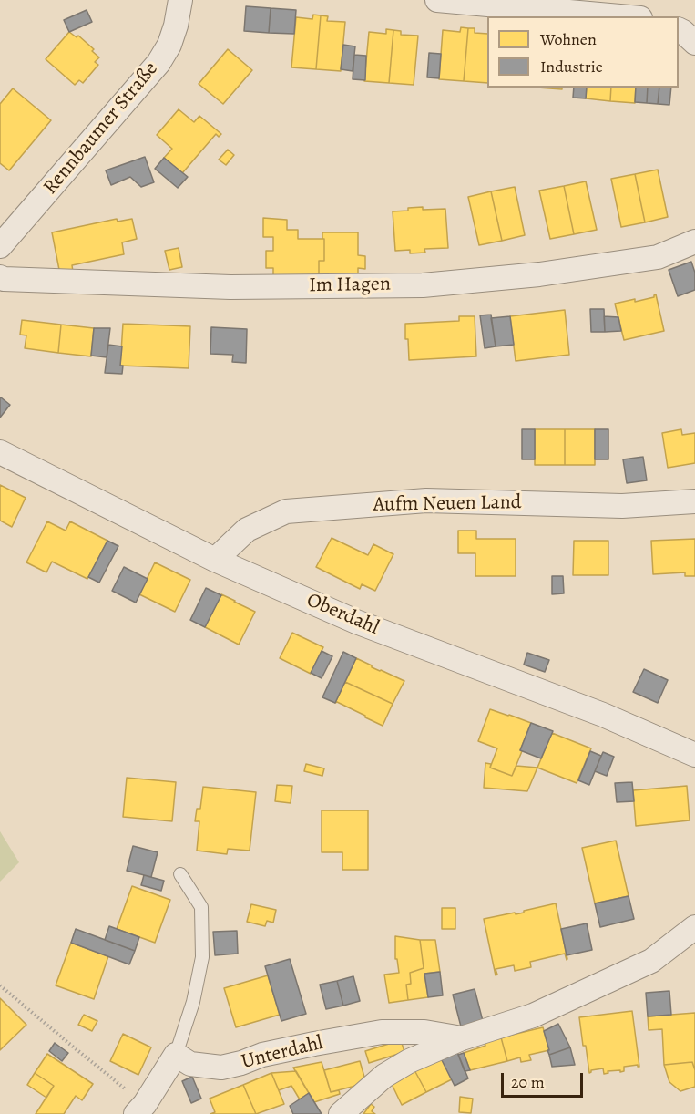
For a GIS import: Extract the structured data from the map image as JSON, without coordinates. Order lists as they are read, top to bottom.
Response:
{
  "streets": {
    "street": [
      "Rennbaumer Straße",
      "Im Hagen",
      "Aufm Neuen Land",
      "Oberdahl",
      "Unterdahl"
    ]
  },
  "crossings": [
    ["Aufm Neuen Land", "Oberdahl"]
  ],
  "legend": ["Wohnen", "Industrie"],
  "scale_bar": "20 m"
}
